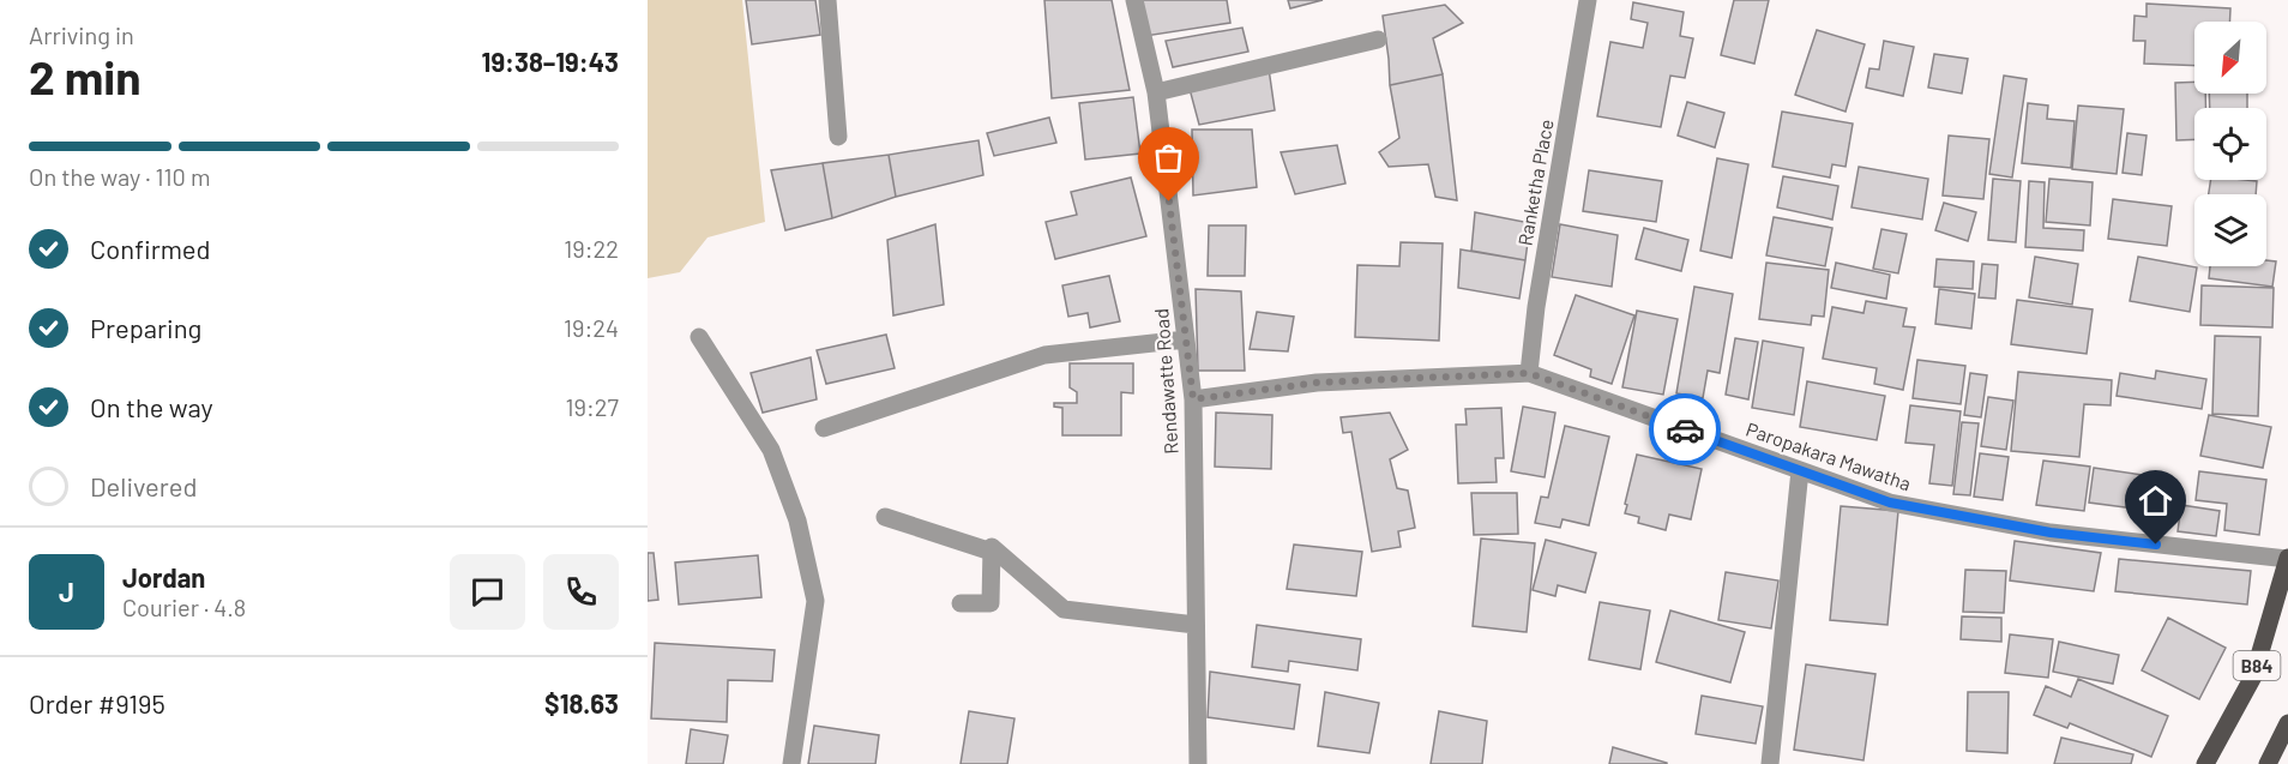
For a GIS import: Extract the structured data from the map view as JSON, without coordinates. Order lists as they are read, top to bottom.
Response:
{
  "streets": {
    "main road": ["B84"],
    "street": ["Ranketha Place", "Rendawatte Road", "Paropakara Mawatha"]
  },
  "crossings": [
    ["Ranketha Place", "Paropakara Mawatha"],
    ["Rendawatte Road", "Paropakara Mawatha"],
    ["Paropakara Mawatha", "B84"]
  ],
  "north": "bottom left",
  "page": {
    "heading": ["2 min", "Arriving in", "19:38–19:43"],
    "panel": [
      "Jordan",
      "Courier · 4.8",
      "Order #9195",
      "$18.63"
    ],
    "bar": "On the way · 110 m",
    "list": [
      ["Confirmed", "19:22"],
      ["Preparing", "19:24"],
      ["On the way", "19:27"],
      "Delivered"
    ],
    "round": "J"
  }
}
